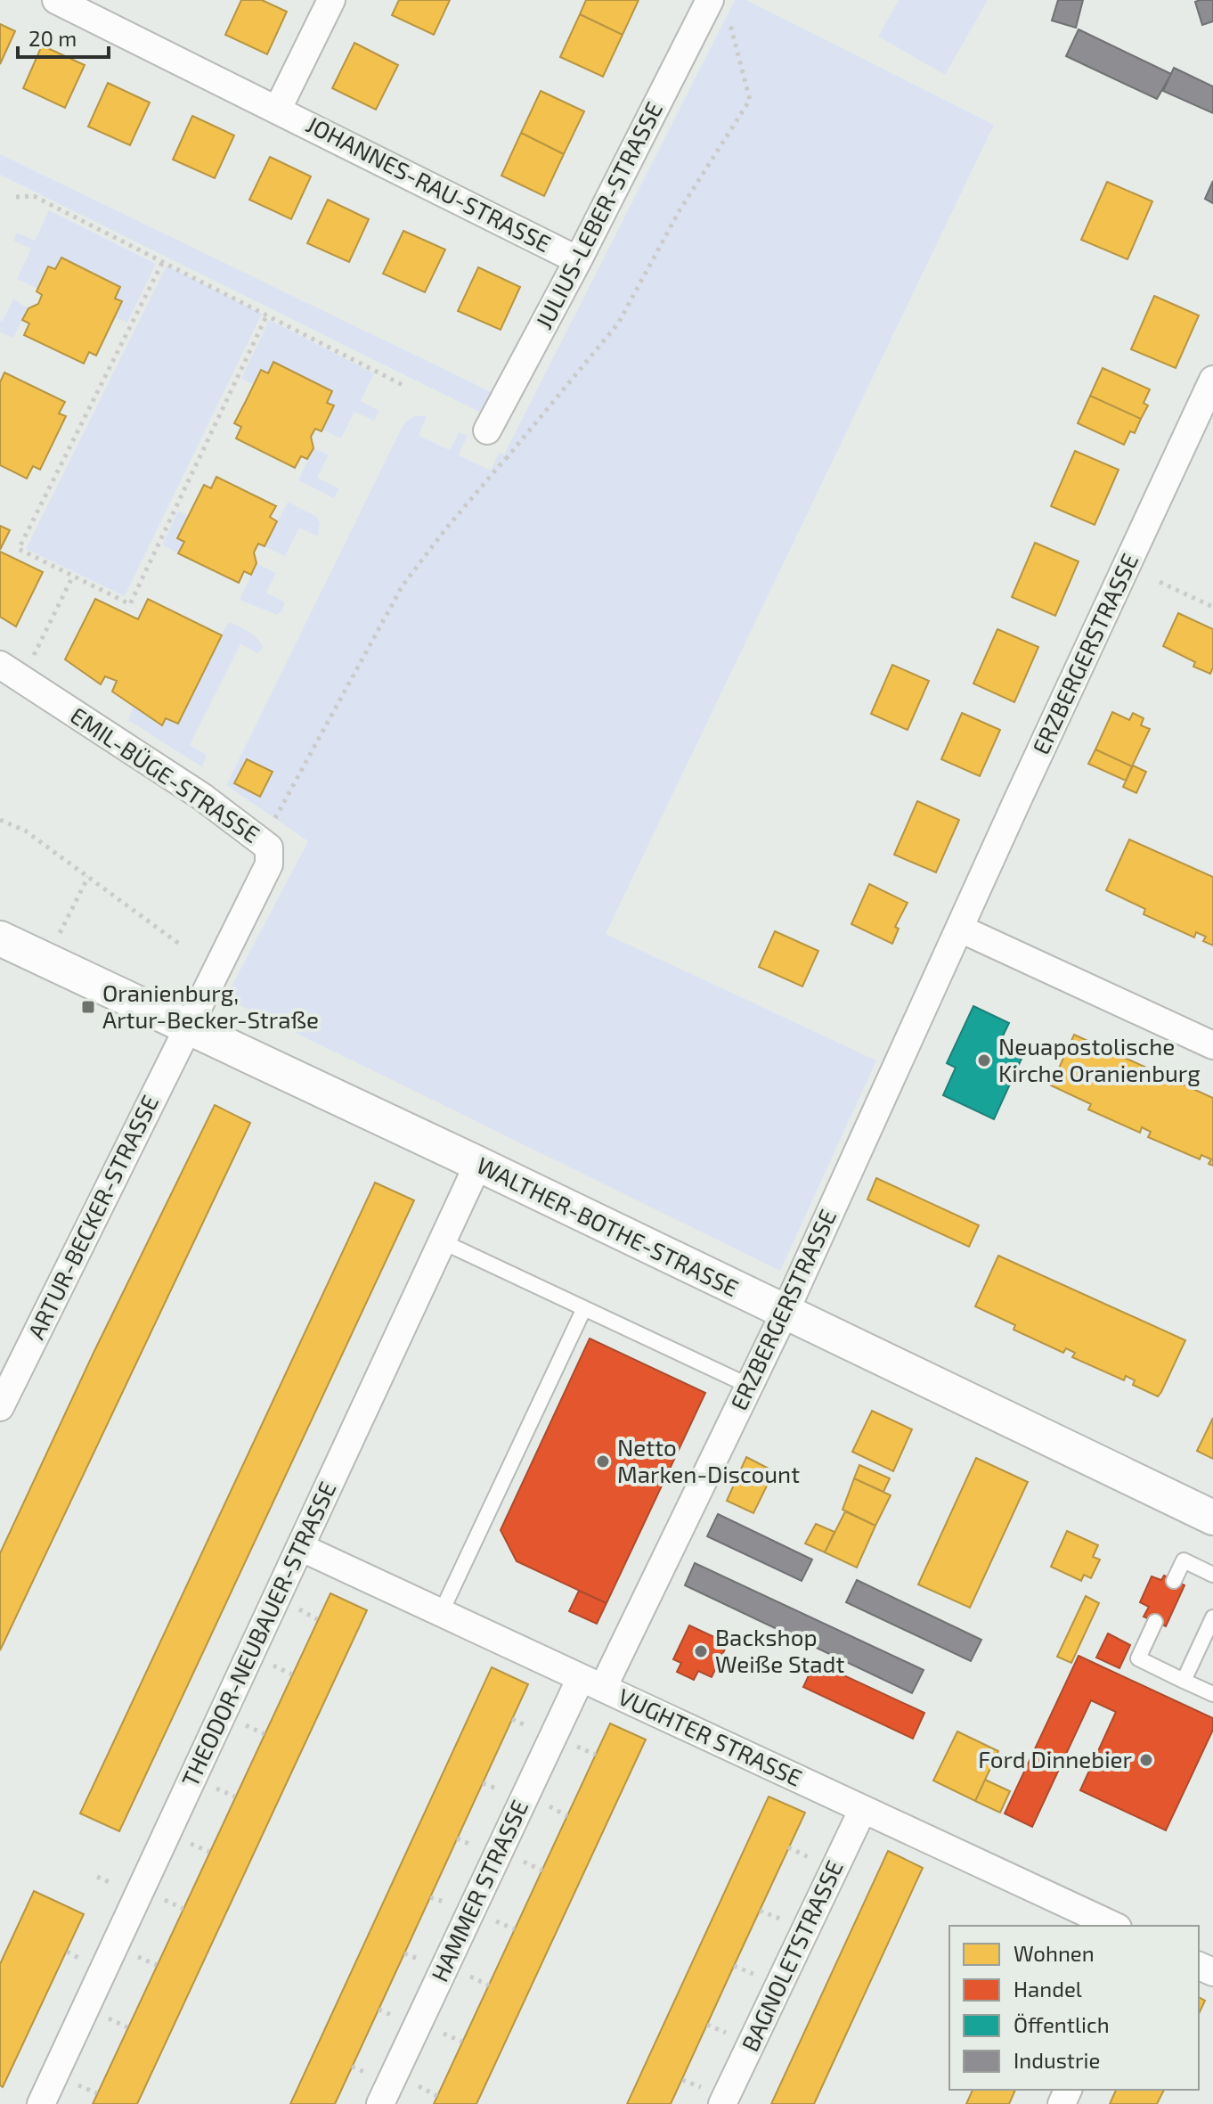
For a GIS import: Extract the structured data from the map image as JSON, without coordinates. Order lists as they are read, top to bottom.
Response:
{
  "streets": {
    "street": [
      "JOHANNES-RAU-STRASSE",
      "JULIUS-LEBER-STRASSE",
      "ERZBERGERSTRASSE",
      "EMIL-BÜGE-STRASSE",
      "ARTUR-BECKER-STRASSE",
      "WALTHER-BOTHE-STRASSE",
      "THEODOR-NEUBAUER-STRASSE",
      "VUGHTER STRASSE",
      "HAMMER STRASSE",
      "BAGNOLETSTRASSE"
    ]
  },
  "crossings": [
    ["JOHANNES-RAU-STRASSE", "JULIUS-LEBER-STRASSE"],
    ["ERZBERGERSTRASSE", "WALTHER-BOTHE-STRASSE"],
    ["ERZBERGERSTRASSE", "VUGHTER STRASSE"],
    ["ERZBERGERSTRASSE", "HAMMER STRASSE"],
    ["EMIL-BÜGE-STRASSE", "ARTUR-BECKER-STRASSE"],
    ["EMIL-BÜGE-STRASSE", "WALTHER-BOTHE-STRASSE"],
    ["ARTUR-BECKER-STRASSE", "WALTHER-BOTHE-STRASSE"],
    ["WALTHER-BOTHE-STRASSE", "THEODOR-NEUBAUER-STRASSE"],
    ["THEODOR-NEUBAUER-STRASSE", "VUGHTER STRASSE"],
    ["VUGHTER STRASSE", "HAMMER STRASSE"],
    ["VUGHTER STRASSE", "BAGNOLETSTRASSE"]
  ],
  "places": {
    "transit": ["Oranienburg, Artur-Becker-Straße"],
    "other": [
      "Neuapostolische Kirche Oranienburg",
      "Netto Marken-Discount",
      "Backshop Weiße Stadt",
      "Ford Dinnebier"
    ]
  },
  "legend": [
    "Wohnen",
    "Handel",
    "Öffentlich",
    "Industrie"
  ],
  "scale_bar": "20 m"
}
